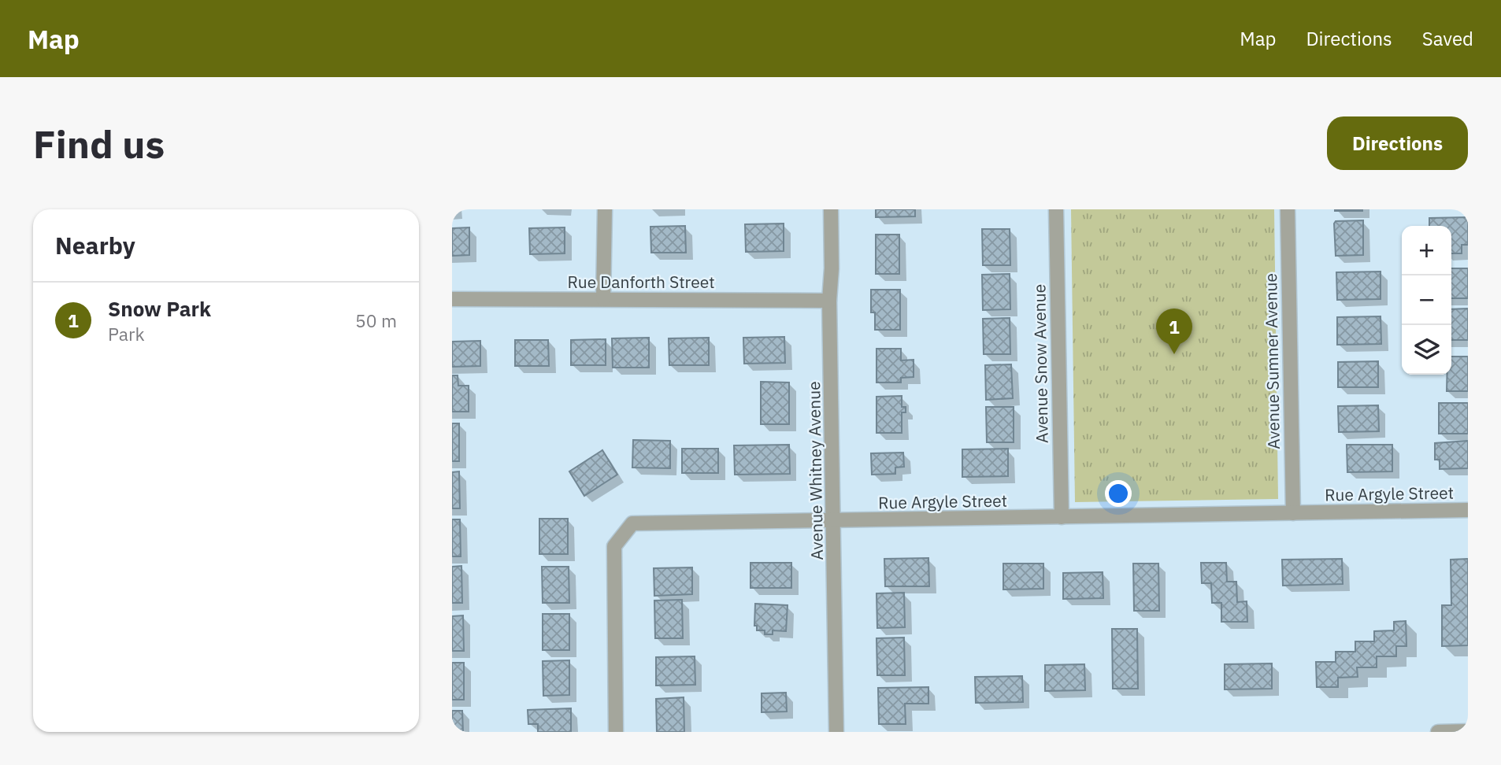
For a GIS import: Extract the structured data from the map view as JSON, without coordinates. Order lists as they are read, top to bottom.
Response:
{
  "streets": {
    "street": [
      "Rue Danforth Street",
      "Avenue Sumner Avenue",
      "Avenue Snow Avenue",
      "Avenue Whitney Avenue",
      "Rue Argyle Street"
    ]
  },
  "crossings": [
    ["Rue Danforth Street", "Avenue Whitney Avenue"],
    ["Avenue Sumner Avenue", "Rue Argyle Street"],
    ["Avenue Snow Avenue", "Rue Argyle Street"],
    ["Avenue Whitney Avenue", "Rue Argyle Street"]
  ],
  "page": {
    "header": "Map",
    "nav": ["Map", "Directions", "Saved"],
    "buttons": "Directions",
    "title": "Find us",
    "heading": "Nearby",
    "map_buttons": ["+", "−"],
    "list": [
      {
        "mark": "1",
        "name": "Snow Park",
        "note": "Park",
        "value": "50 m"
      }
    ],
    "pins": "1"
  }
}
